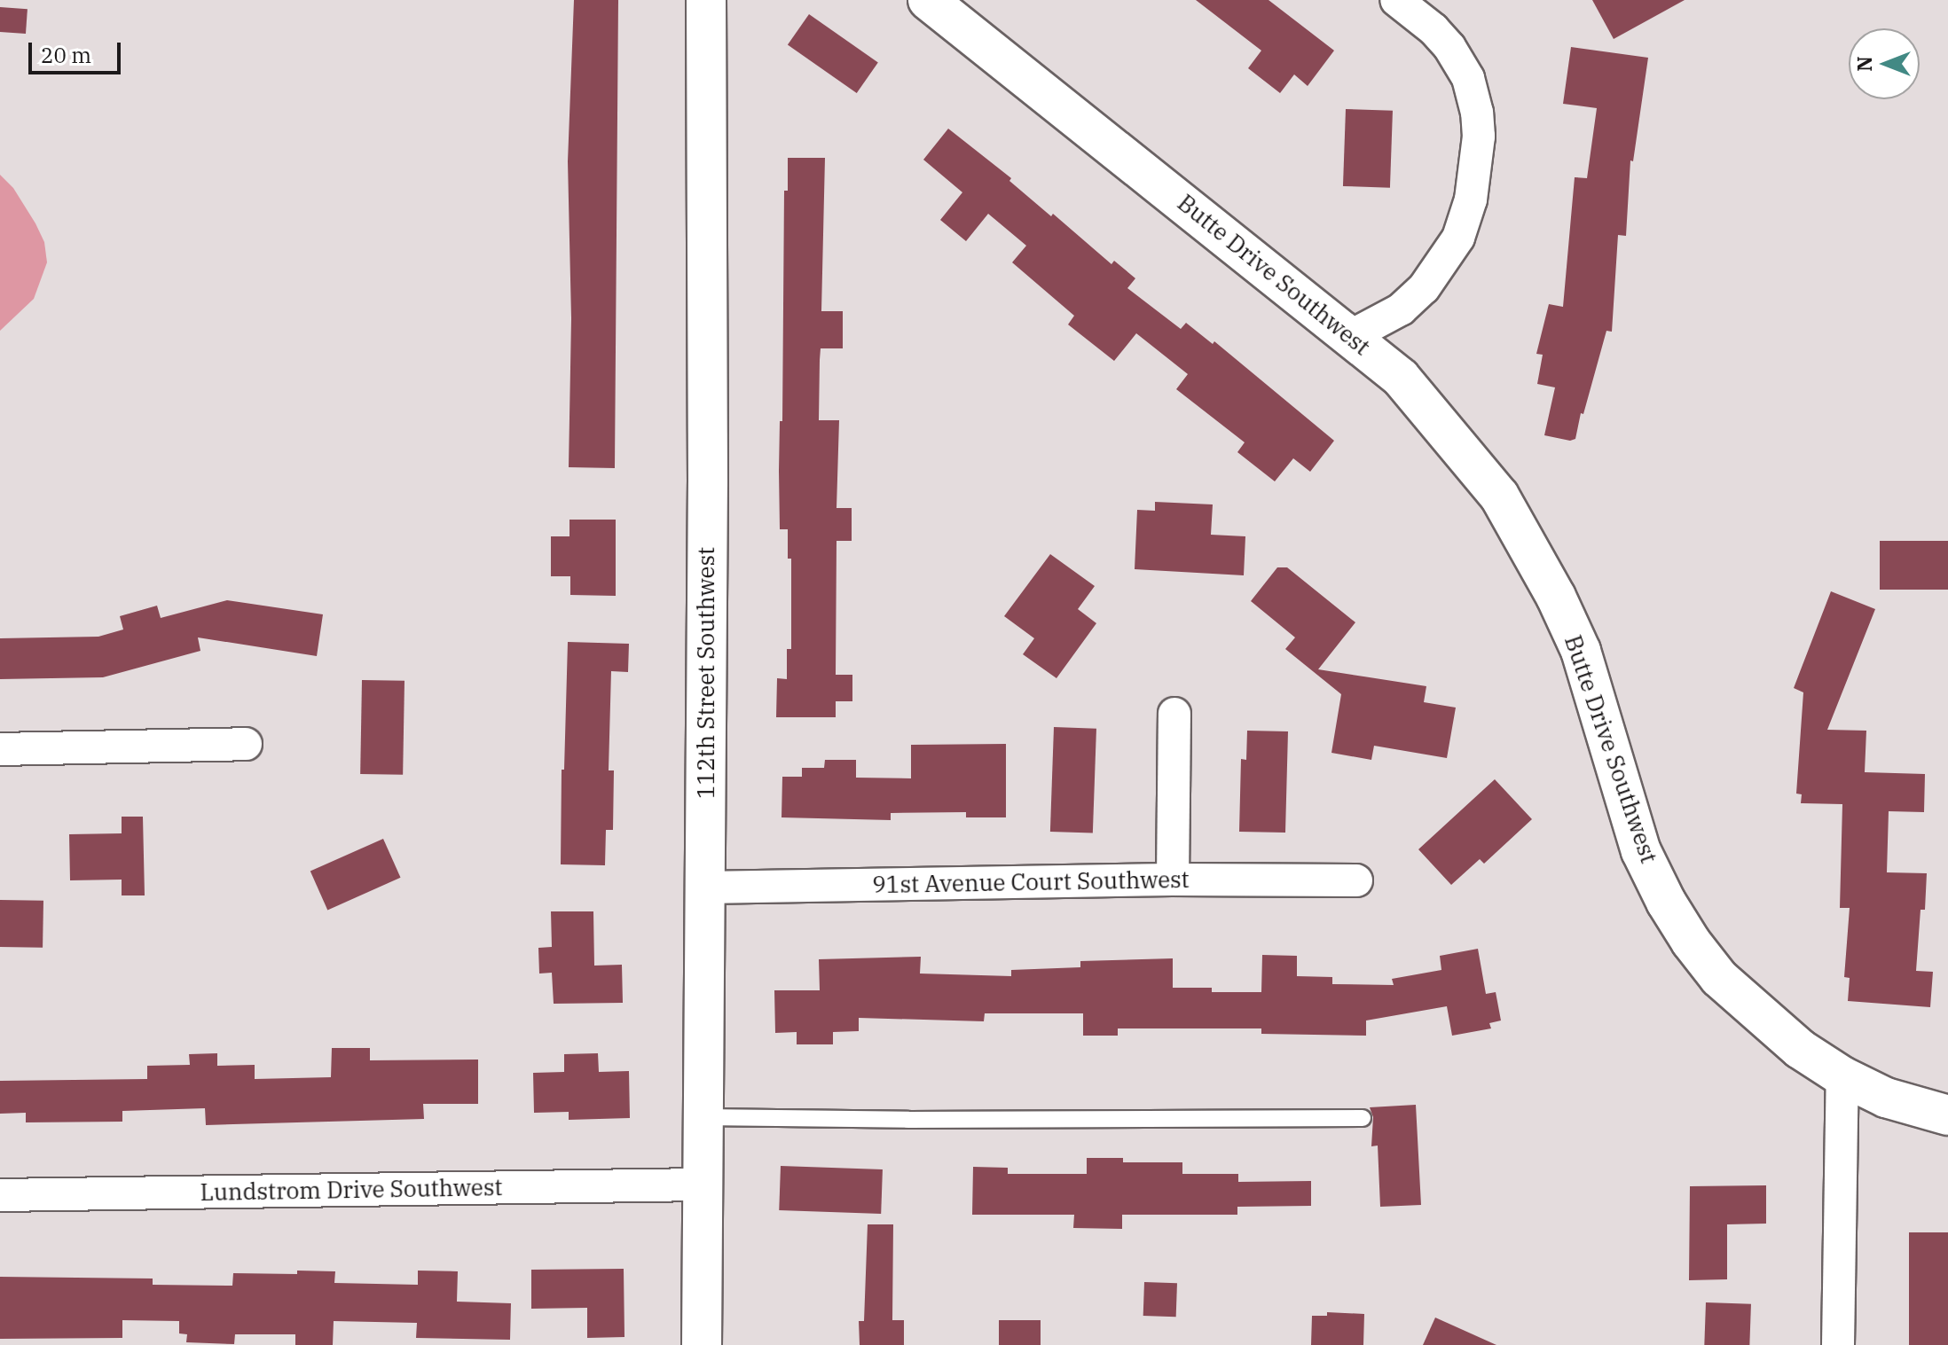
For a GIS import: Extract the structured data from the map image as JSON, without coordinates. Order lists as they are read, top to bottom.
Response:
{
  "streets": {
    "street": [
      "Butte Drive Southwest",
      "112th Street Southwest",
      "91st Avenue Court Southwest",
      "Lundstrom Drive Southwest"
    ]
  },
  "crossings": [
    ["112th Street Southwest", "91st Avenue Court Southwest"],
    ["112th Street Southwest", "Lundstrom Drive Southwest"]
  ],
  "scale_bar": "20 m",
  "north": "left"
}
